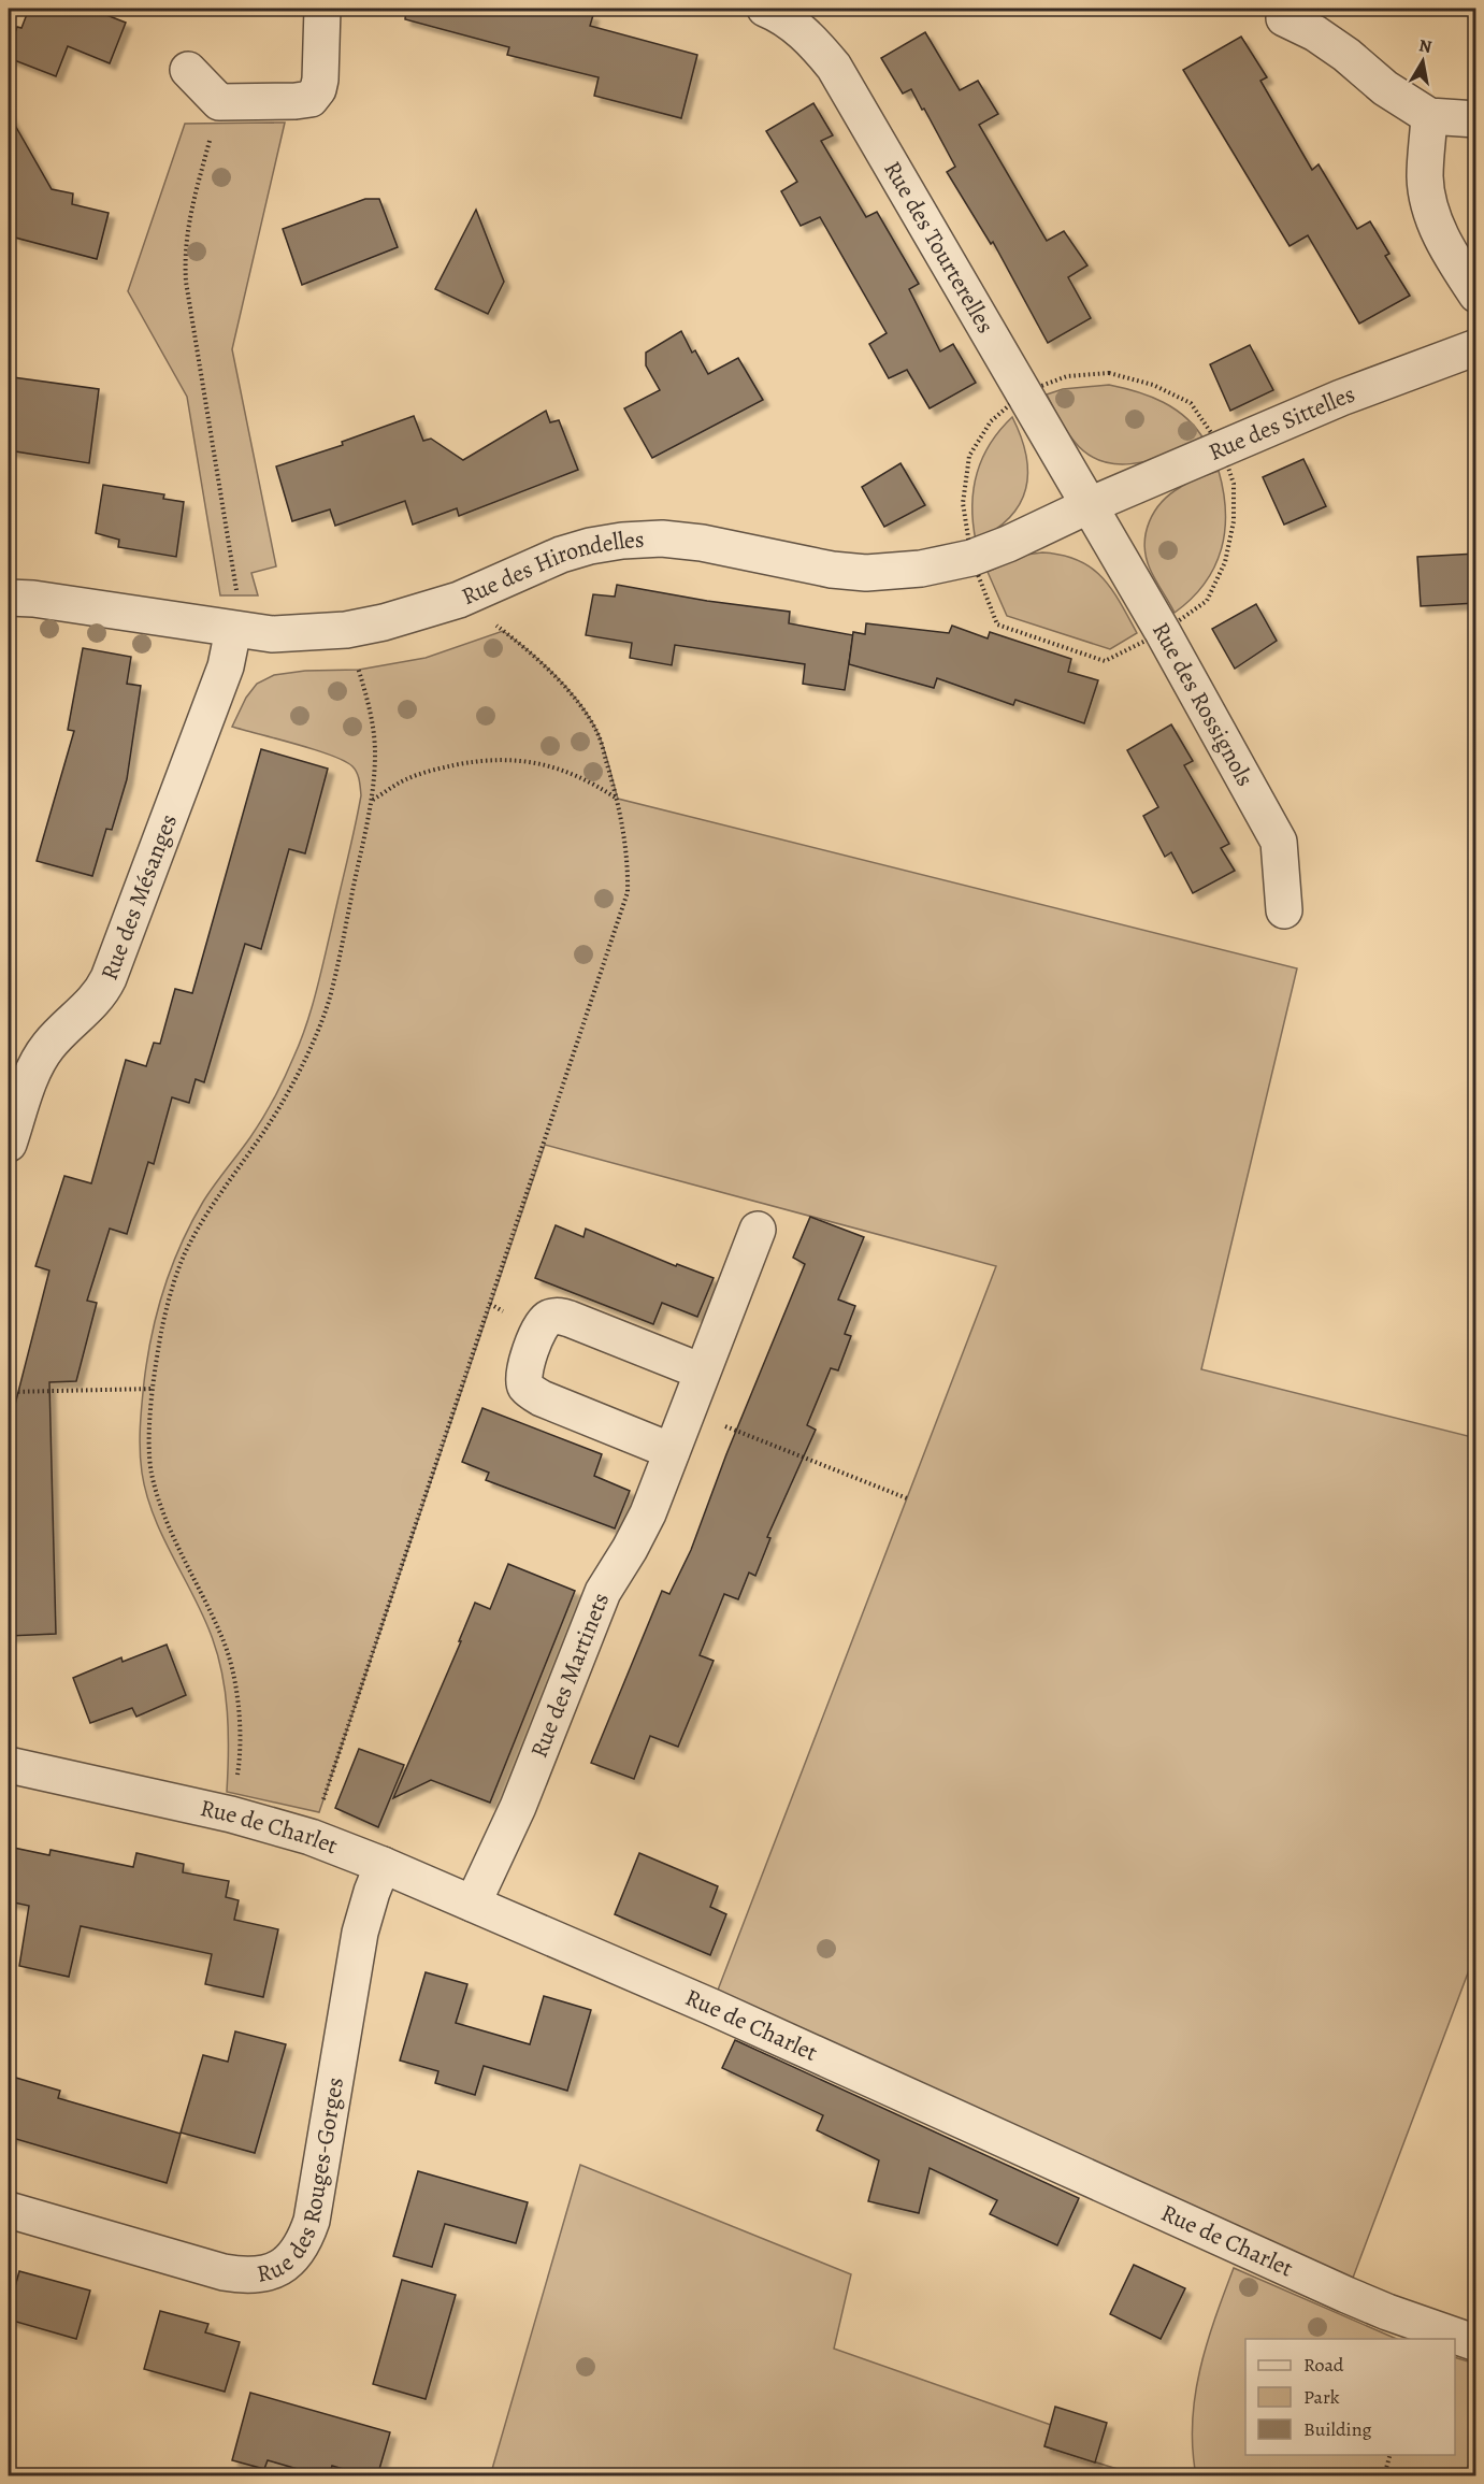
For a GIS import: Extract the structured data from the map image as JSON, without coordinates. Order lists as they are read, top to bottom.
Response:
{
  "streets": {
    "street": [
      "Rue des Tourterelles",
      "Rue des Sittelles",
      "Rue des Hirondelles",
      "Rue des Rossignols",
      "Rue des Mésanges",
      "Rue des Martinets",
      "Rue de Charlet",
      "Rue des Rouges-Gorges"
    ]
  },
  "crossings": [
    ["Rue des Tourterelles", "Rue des Sittelles"],
    ["Rue des Tourterelles", "Rue des Hirondelles"],
    ["Rue des Tourterelles", "Rue des Rossignols"],
    ["Rue des Sittelles", "Rue des Hirondelles"],
    ["Rue des Sittelles", "Rue des Rossignols"],
    ["Rue des Hirondelles", "Rue des Rossignols"],
    ["Rue des Hirondelles", "Rue des Mésanges"],
    ["Rue des Martinets", "Rue de Charlet"],
    ["Rue de Charlet", "Rue des Rouges-Gorges"]
  ],
  "legend": ["Road", "Park", "Building"],
  "north": "top"
}
